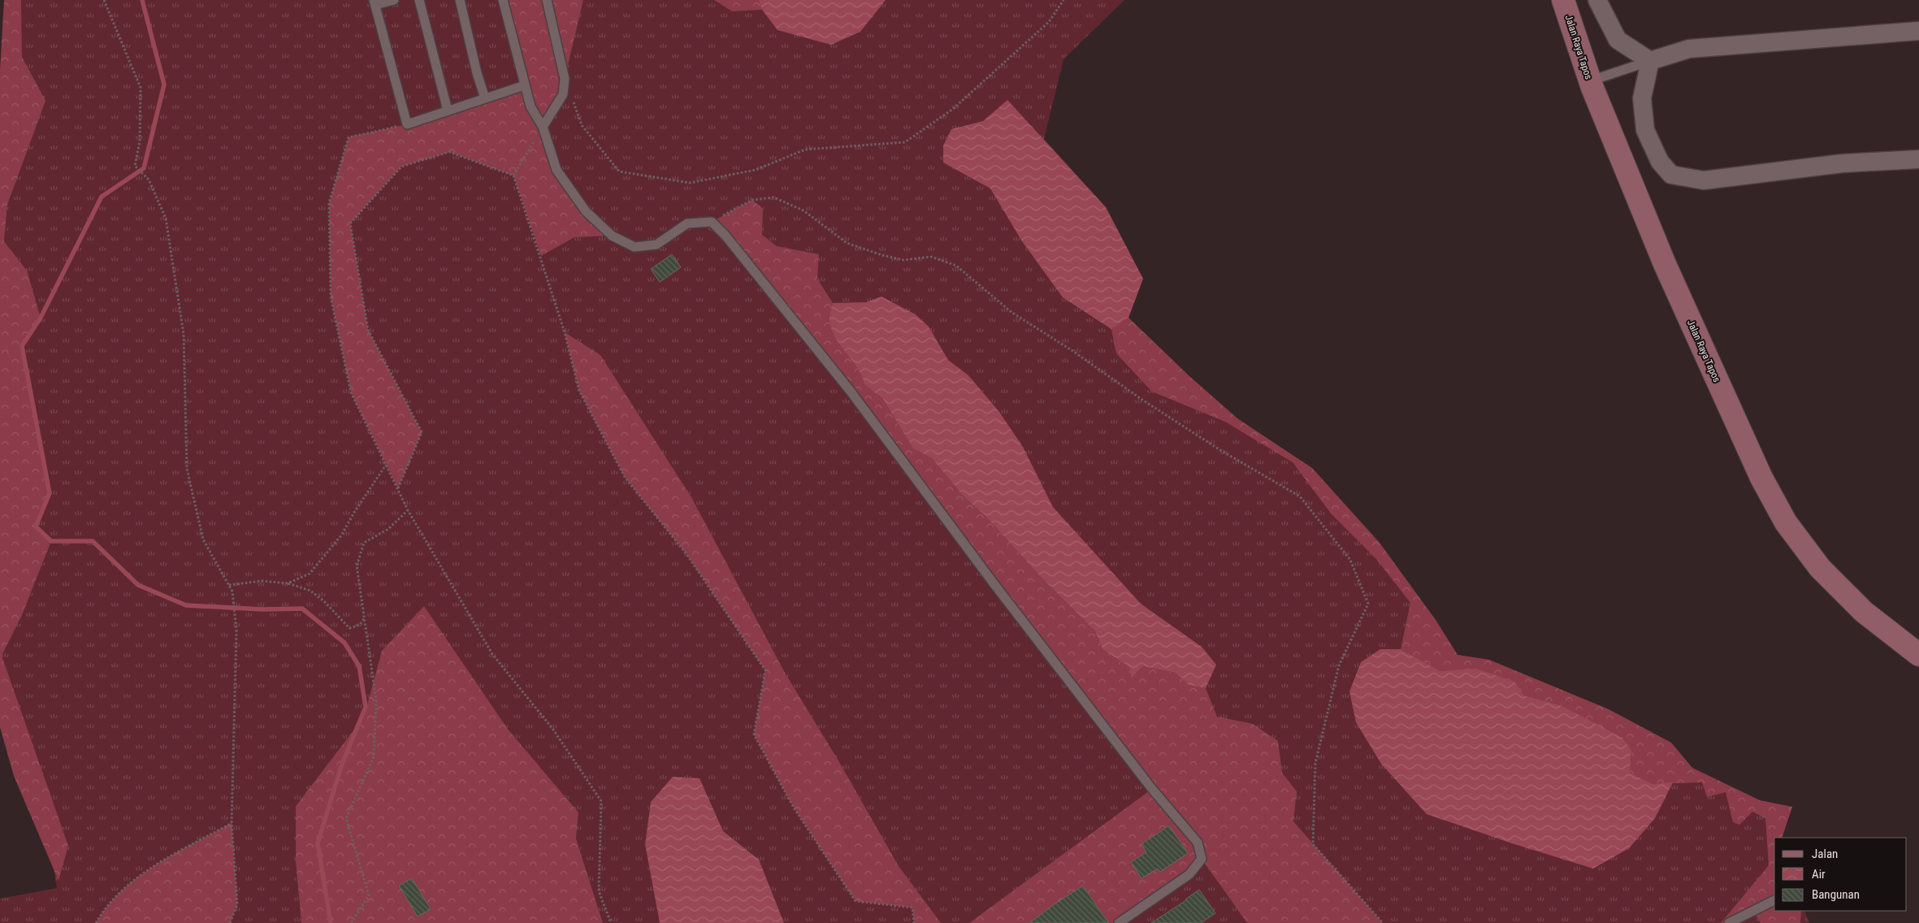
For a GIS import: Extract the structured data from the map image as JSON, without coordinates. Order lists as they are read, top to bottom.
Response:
{
  "streets": {
    "main road": ["Jalan Raya Tapos"]
  },
  "legend": ["Jalan", "Air", "Bangunan"]
}
